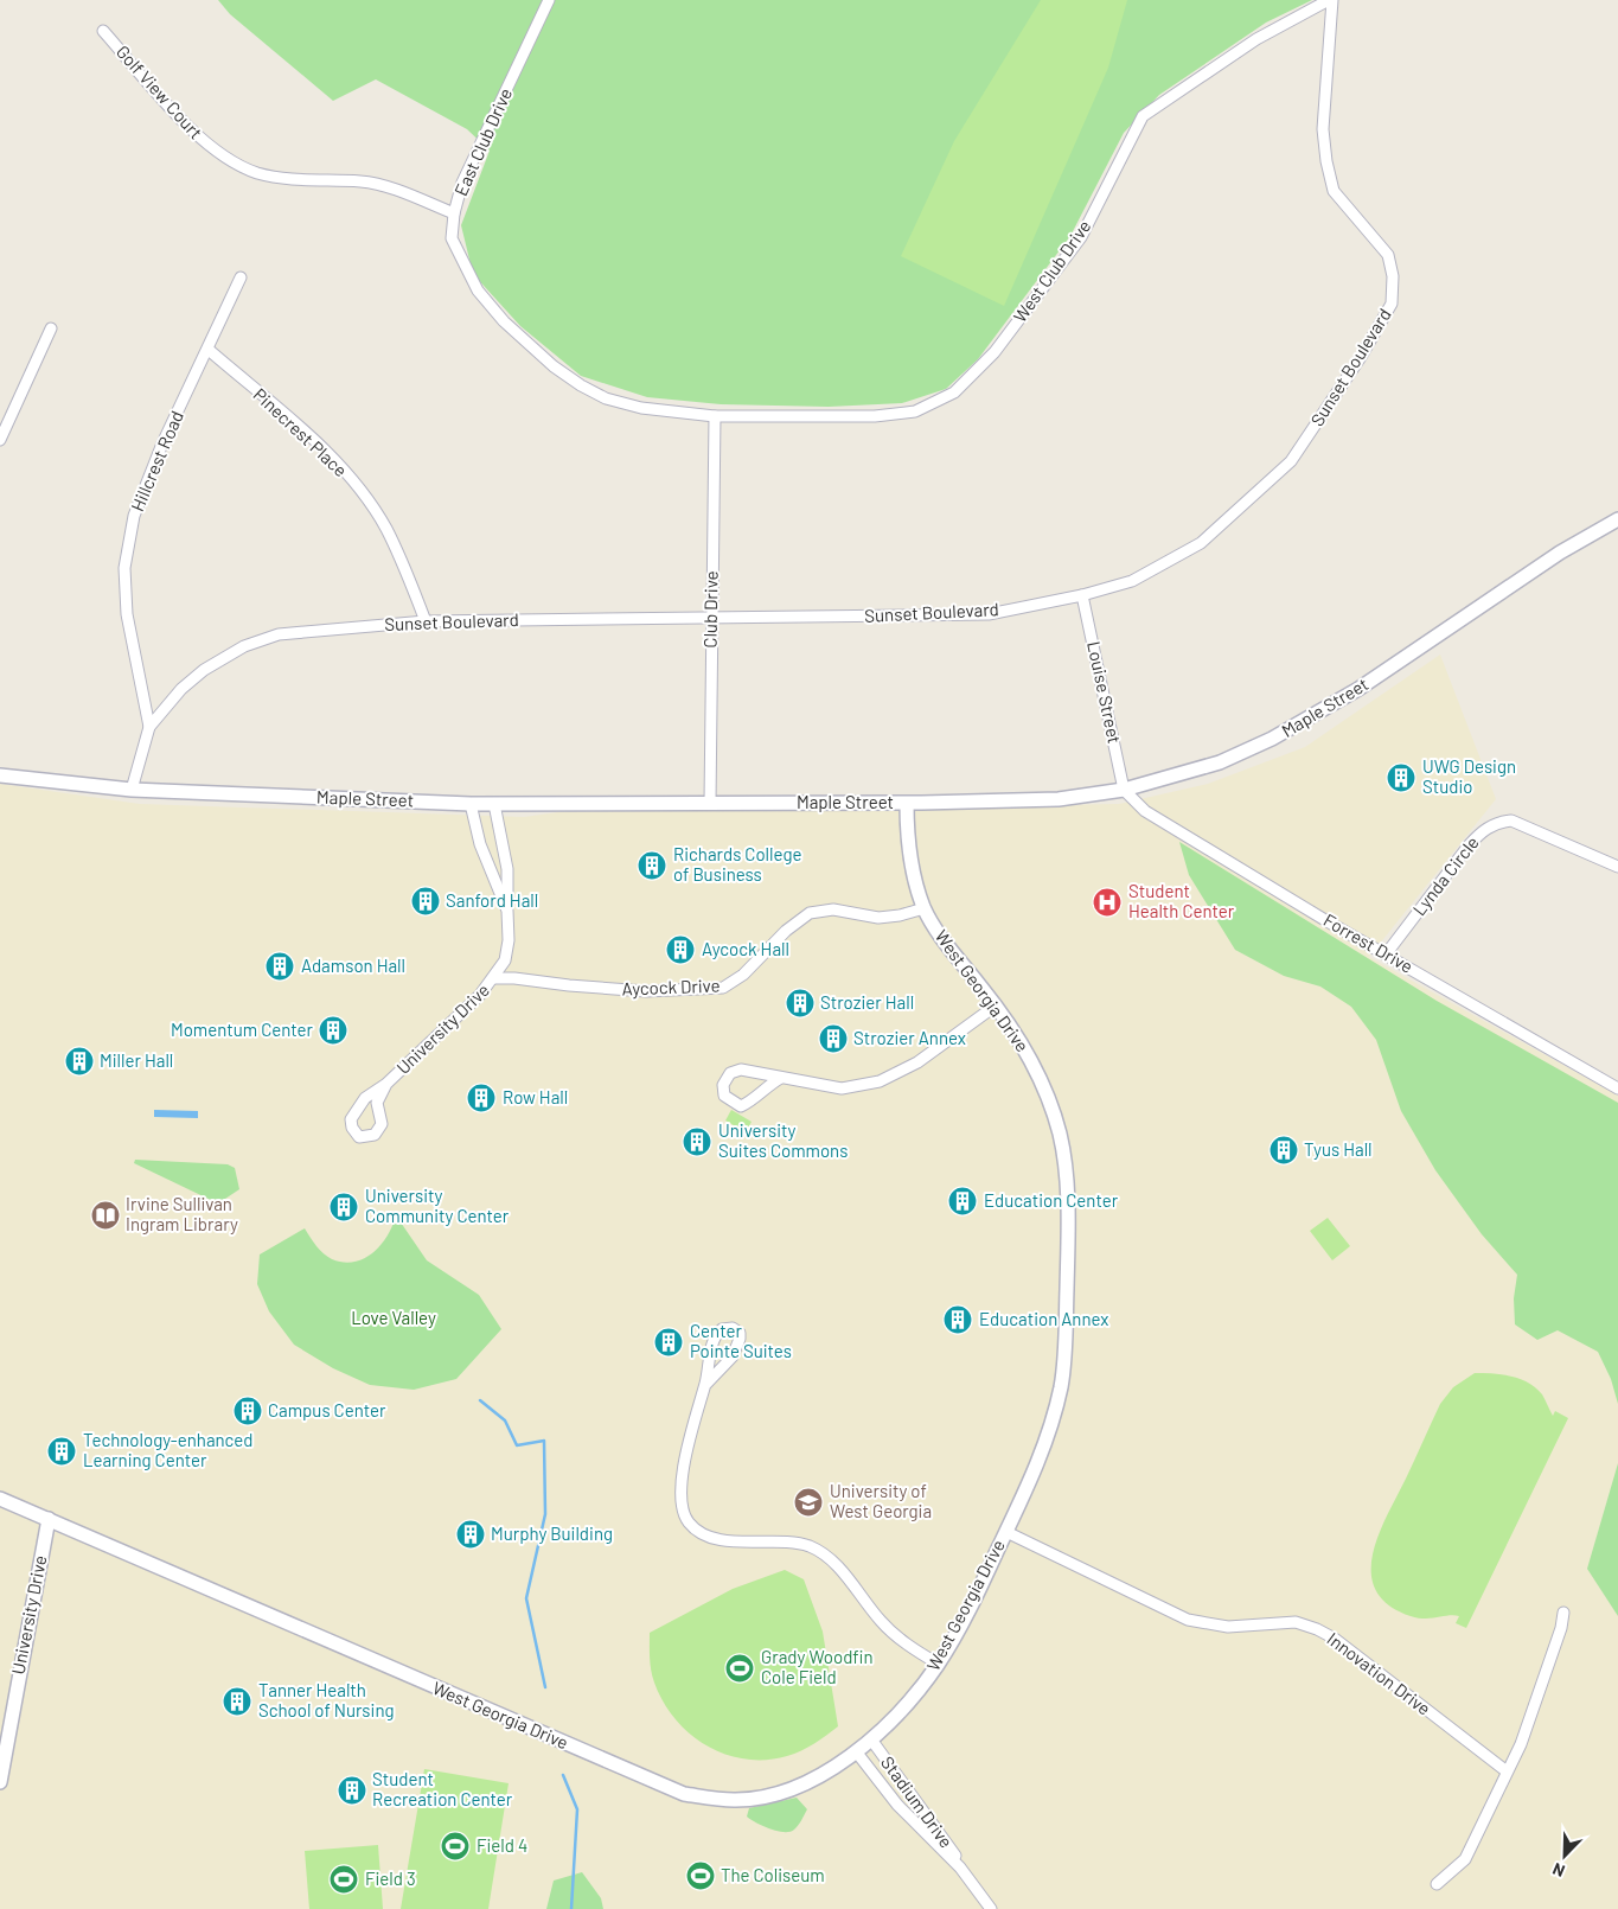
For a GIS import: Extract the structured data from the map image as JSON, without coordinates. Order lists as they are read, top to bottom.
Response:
{
  "streets": {
    "street": [
      "Golf View Court",
      "East Club Drive",
      "West Club Drive",
      "Sunset Boulevard",
      "Pinecrest Place",
      "Hillcrest Road",
      "Club Drive",
      "Louise Street",
      "Maple Street",
      "Lynda Circle",
      "Forrest Drive",
      "Aycock Drive",
      "West Georgia Drive",
      "University Drive",
      "Innovation Drive",
      "Stadium Drive"
    ]
  },
  "crossings": [
    ["Golf View Court", "East Club Drive"],
    ["East Club Drive", "West Club Drive"],
    ["East Club Drive", "Club Drive"],
    ["West Club Drive", "Sunset Boulevard"],
    ["West Club Drive", "Club Drive"],
    ["Sunset Boulevard", "Pinecrest Place"],
    ["Sunset Boulevard", "Hillcrest Road"],
    ["Sunset Boulevard", "Club Drive"],
    ["Sunset Boulevard", "Louise Street"],
    ["Sunset Boulevard", "Maple Street"],
    ["Pinecrest Place", "Hillcrest Road"],
    ["Club Drive", "Maple Street"],
    ["Louise Street", "Maple Street"],
    ["Louise Street", "Forrest Drive"],
    ["Maple Street", "Forrest Drive"],
    ["Maple Street", "West Georgia Drive"],
    ["Maple Street", "University Drive"],
    ["Lynda Circle", "Forrest Drive"],
    ["Aycock Drive", "West Georgia Drive"],
    ["Aycock Drive", "University Drive"],
    ["West Georgia Drive", "University Drive"],
    ["West Georgia Drive", "Innovation Drive"],
    ["West Georgia Drive", "Stadium Drive"]
  ],
  "parks": ["Love Valley"],
  "places": {
    "building": [
      "UWG Design Studio",
      "Richards College of Business",
      "Sanford Hall",
      "Aycock Hall",
      "Adamson Hall",
      "Strozier Hall",
      "Momentum Center",
      "Strozier Annex",
      "Miller Hall",
      "Row Hall",
      "University Suites Commons",
      "Tyus Hall",
      "Education Center",
      "University Community Center",
      "Education Annex",
      "Center Pointe Suites",
      "Campus Center",
      "Technology-enhanced Learning Center",
      "Murphy Building",
      "Tanner Health School of Nursing",
      "Student Recreation Center"
    ],
    "hospital": ["Student Health Center"],
    "library": ["Irvine Sullivan Ingram Library"],
    "school or university": ["University of West Georgia"],
    "sports": [
      "Grady Woodfin Cole Field",
      "Field 4",
      "The Coliseum",
      "Field 3"
    ]
  },
  "north": "bottom left"
}
